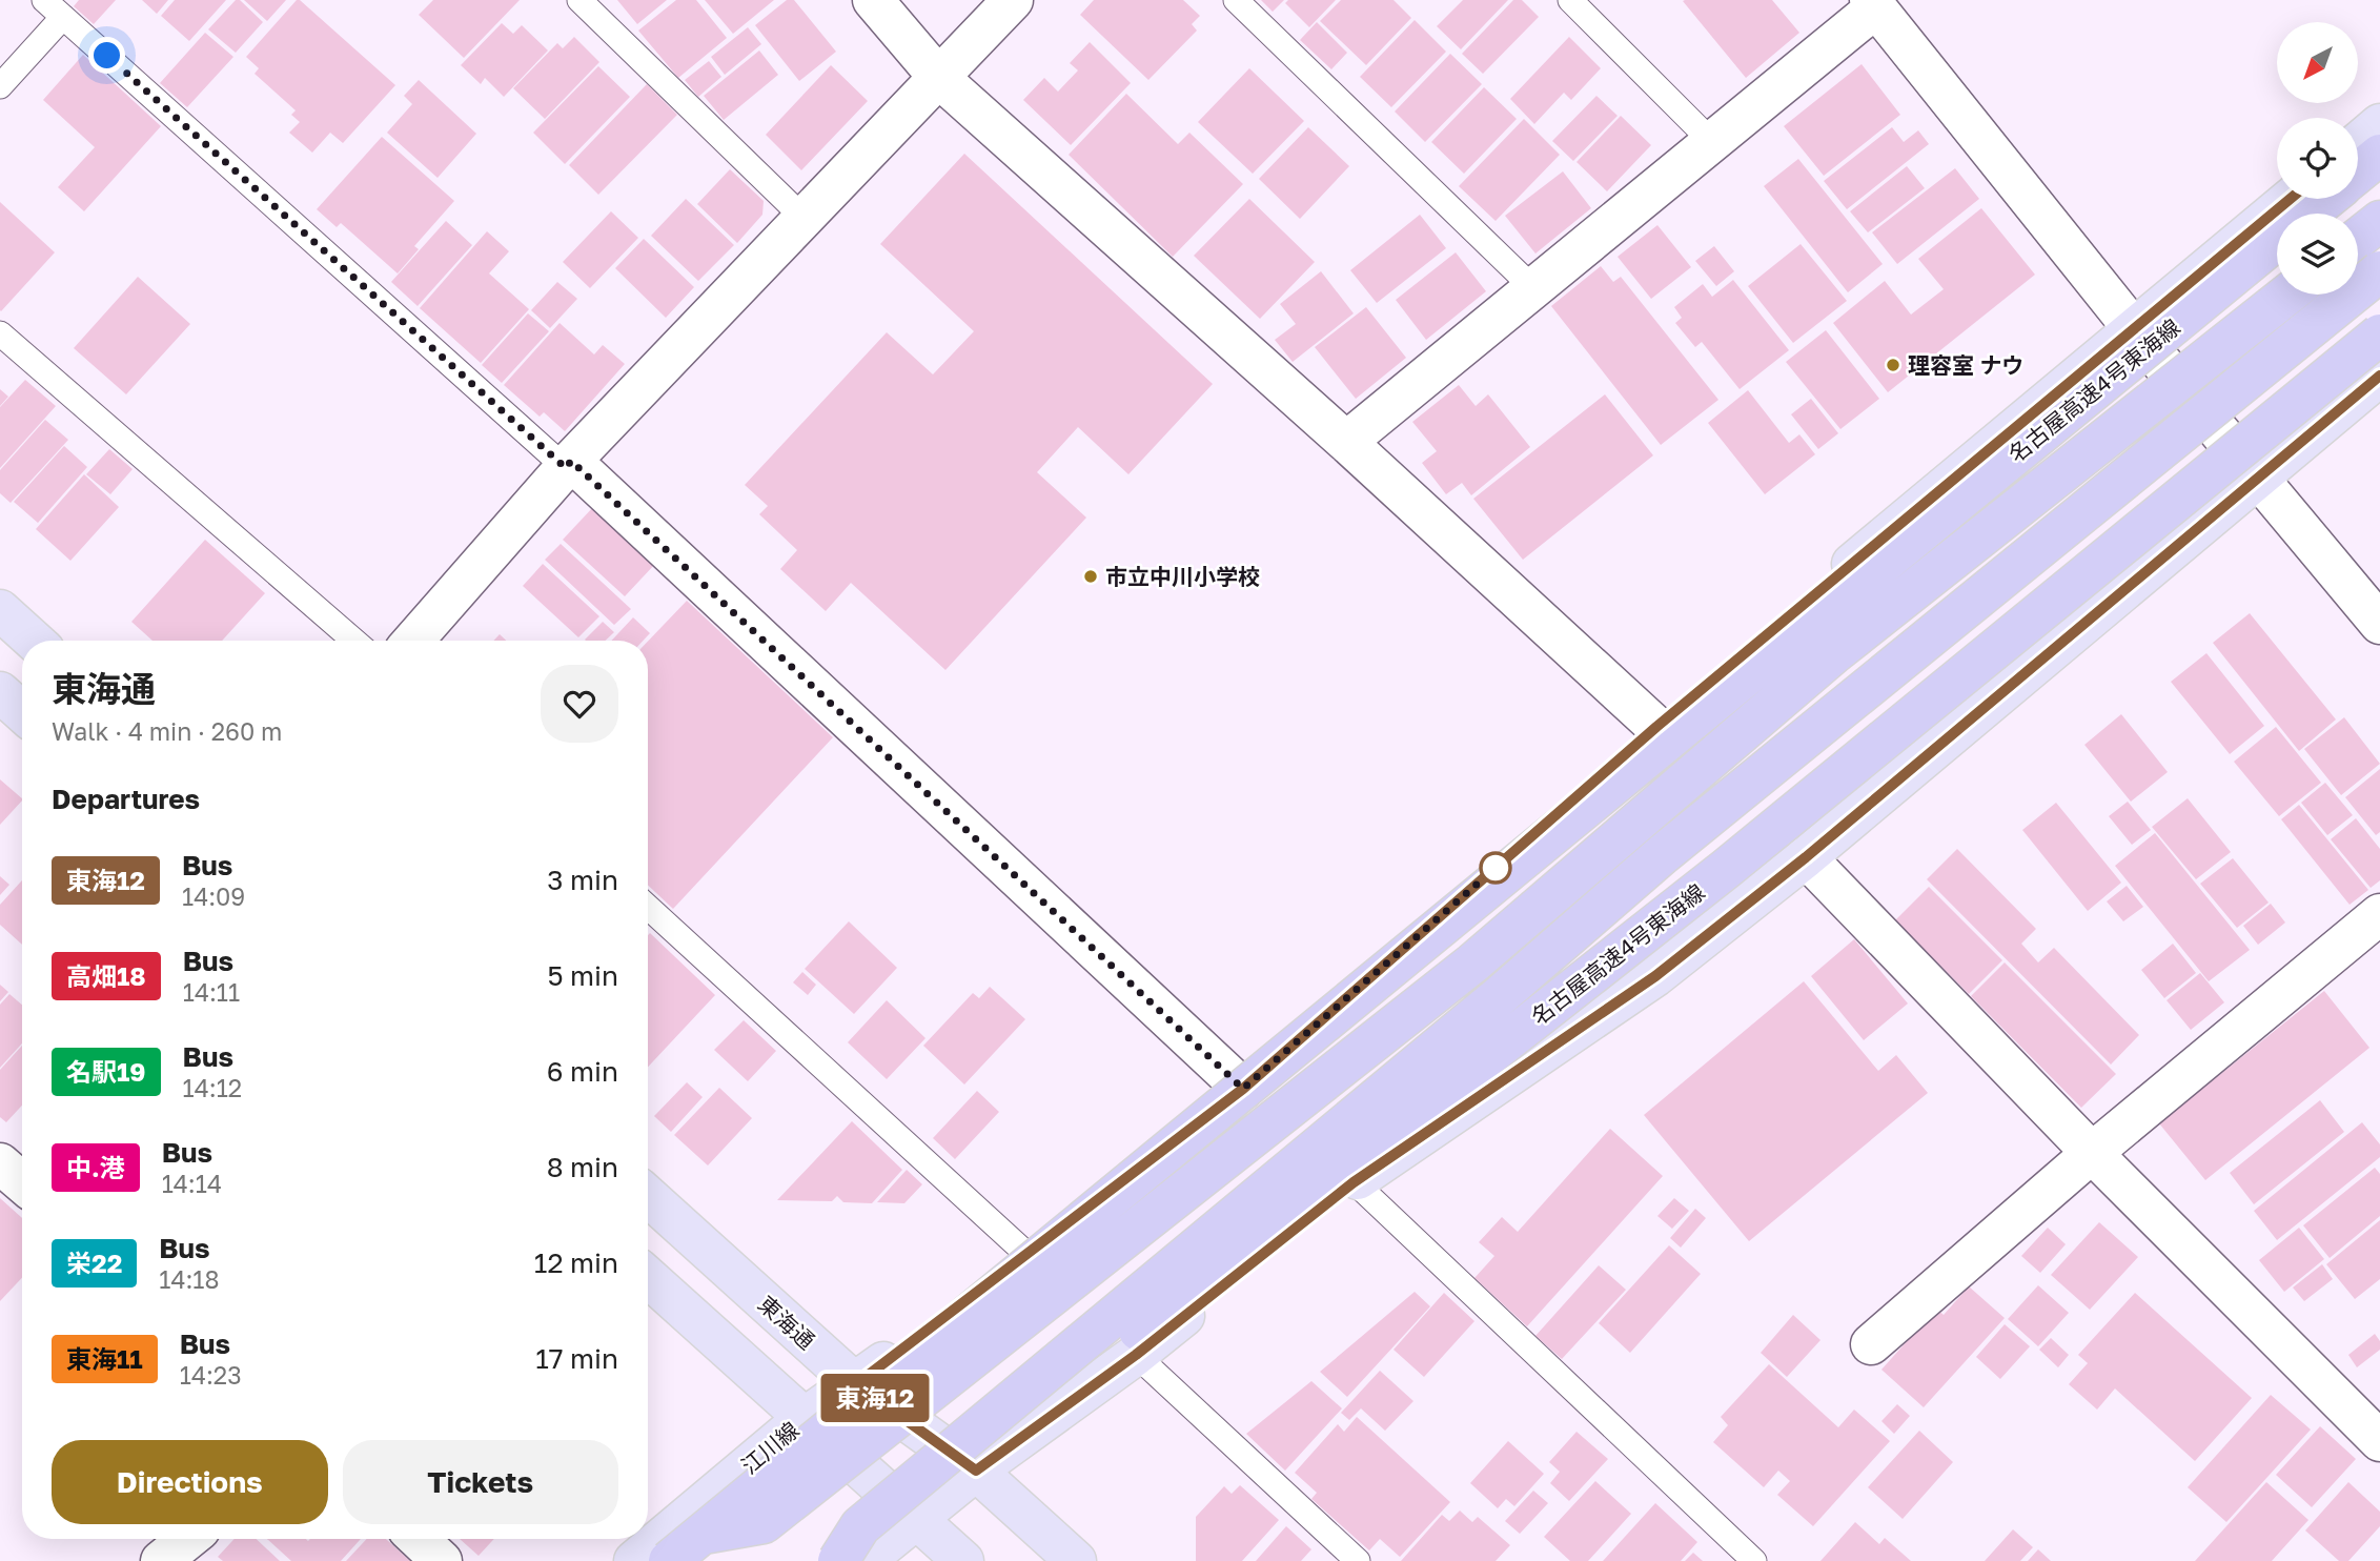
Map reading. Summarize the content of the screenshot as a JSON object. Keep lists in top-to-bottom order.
{
  "streets": {
    "highway": ["名古屋高速4号東海線"],
    "main road": ["東海通", "江川線"]
  },
  "crossings": [
    ["東海通", "江川線"]
  ],
  "places": ["理容室 ナウ", "市立中川小学校"],
  "lines": ["bus line 東海12"],
  "north": "bottom left",
  "page": {
    "on_map": "東海12",
    "heading": [
      ["東海通", "Walk · 4 min · 260 m"],
      "Departures"
    ],
    "list": [
      {
        "mark": "東海12",
        "name": "Bus",
        "note": "14:09",
        "value": "3 min"
      },
      {
        "mark": "高畑18",
        "name": "Bus",
        "note": "14:11",
        "value": "5 min"
      },
      {
        "mark": "名駅19",
        "name": "Bus",
        "note": "14:12",
        "value": "6 min"
      },
      {
        "mark": "中.港",
        "name": "Bus",
        "note": "14:14",
        "value": "8 min"
      },
      {
        "mark": "栄22",
        "name": "Bus",
        "note": "14:18",
        "value": "12 min"
      },
      {
        "mark": "東海11",
        "name": "Bus",
        "note": "14:23",
        "value": "17 min"
      }
    ],
    "buttons": ["Directions", "Tickets"]
  }
}
